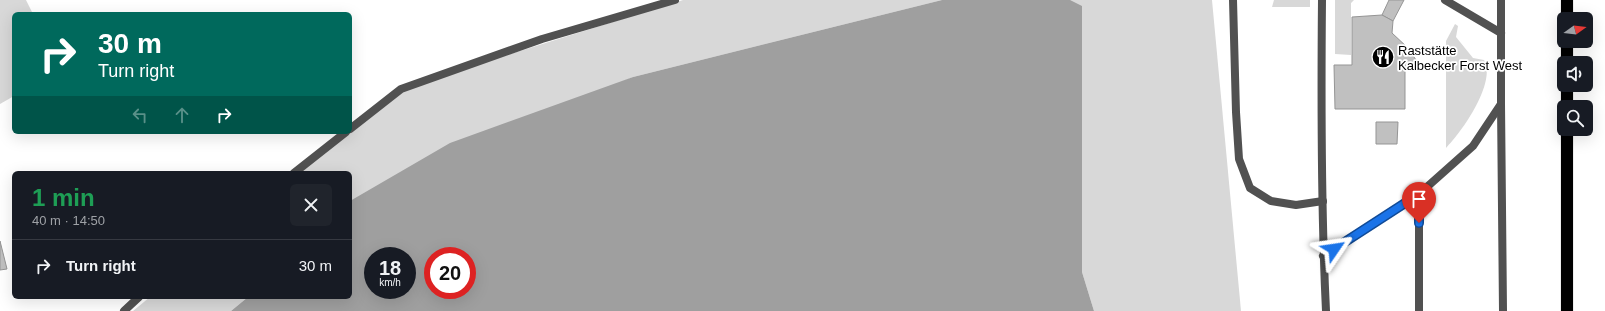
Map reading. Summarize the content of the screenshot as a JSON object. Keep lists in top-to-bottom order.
{
  "places": {
    "restaurant": ["Raststätte Kalbecker Forst West"]
  },
  "north": "right",
  "page": {
    "turn": ["30 m", "Turn right"],
    "heading": ["1 min", "40 m · 14:50"],
    "list": [
      {
        "name": "Turn right",
        "value": "30 m"
      }
    ],
    "speed": "18 km/h",
    "limit": "20"
  }
}
